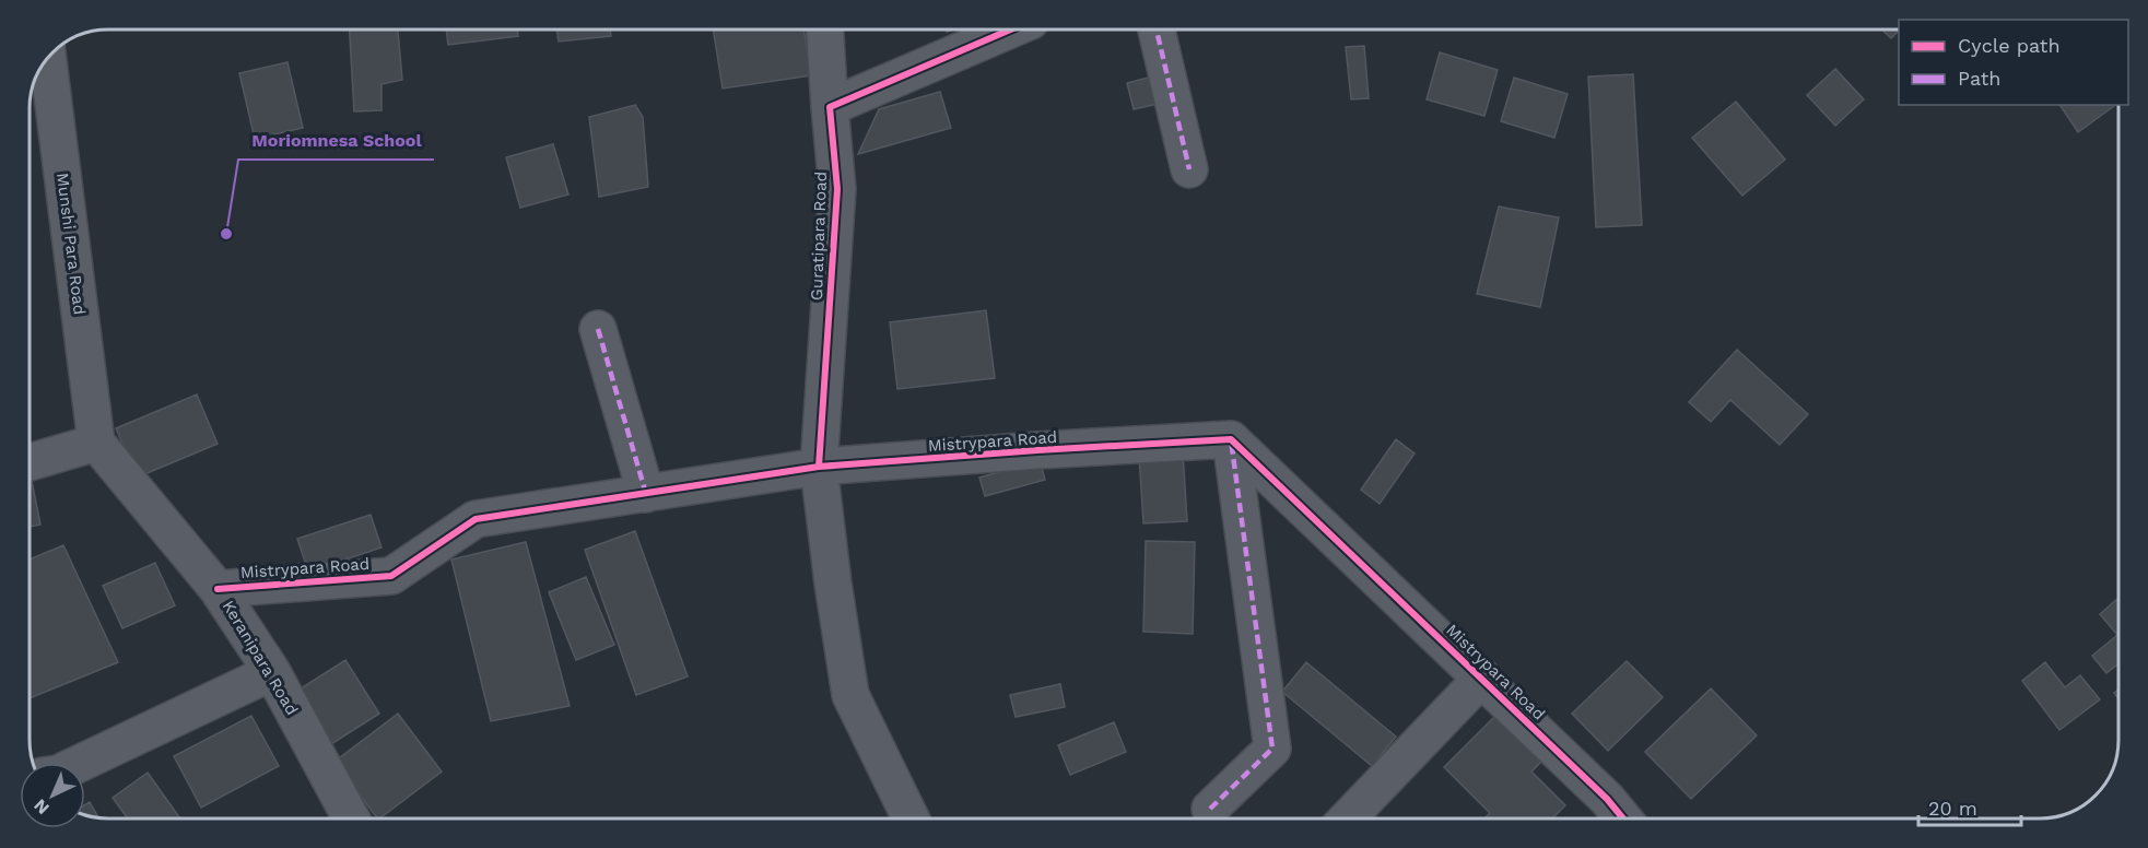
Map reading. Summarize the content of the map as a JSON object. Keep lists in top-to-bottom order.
{
  "streets": {
    "street": [
      "Guratipara Road",
      "Munshi Para Road",
      "Mistrypara Road",
      "Keranipara Road"
    ]
  },
  "crossings": [
    ["Guratipara Road", "Mistrypara Road"],
    ["Munshi Para Road", "Keranipara Road"],
    ["Mistrypara Road", "Keranipara Road"]
  ],
  "places": ["Moriomnesa School"],
  "legend": ["Cycle path", "Path"],
  "scale_bar": "20 m",
  "north": "bottom left"
}
